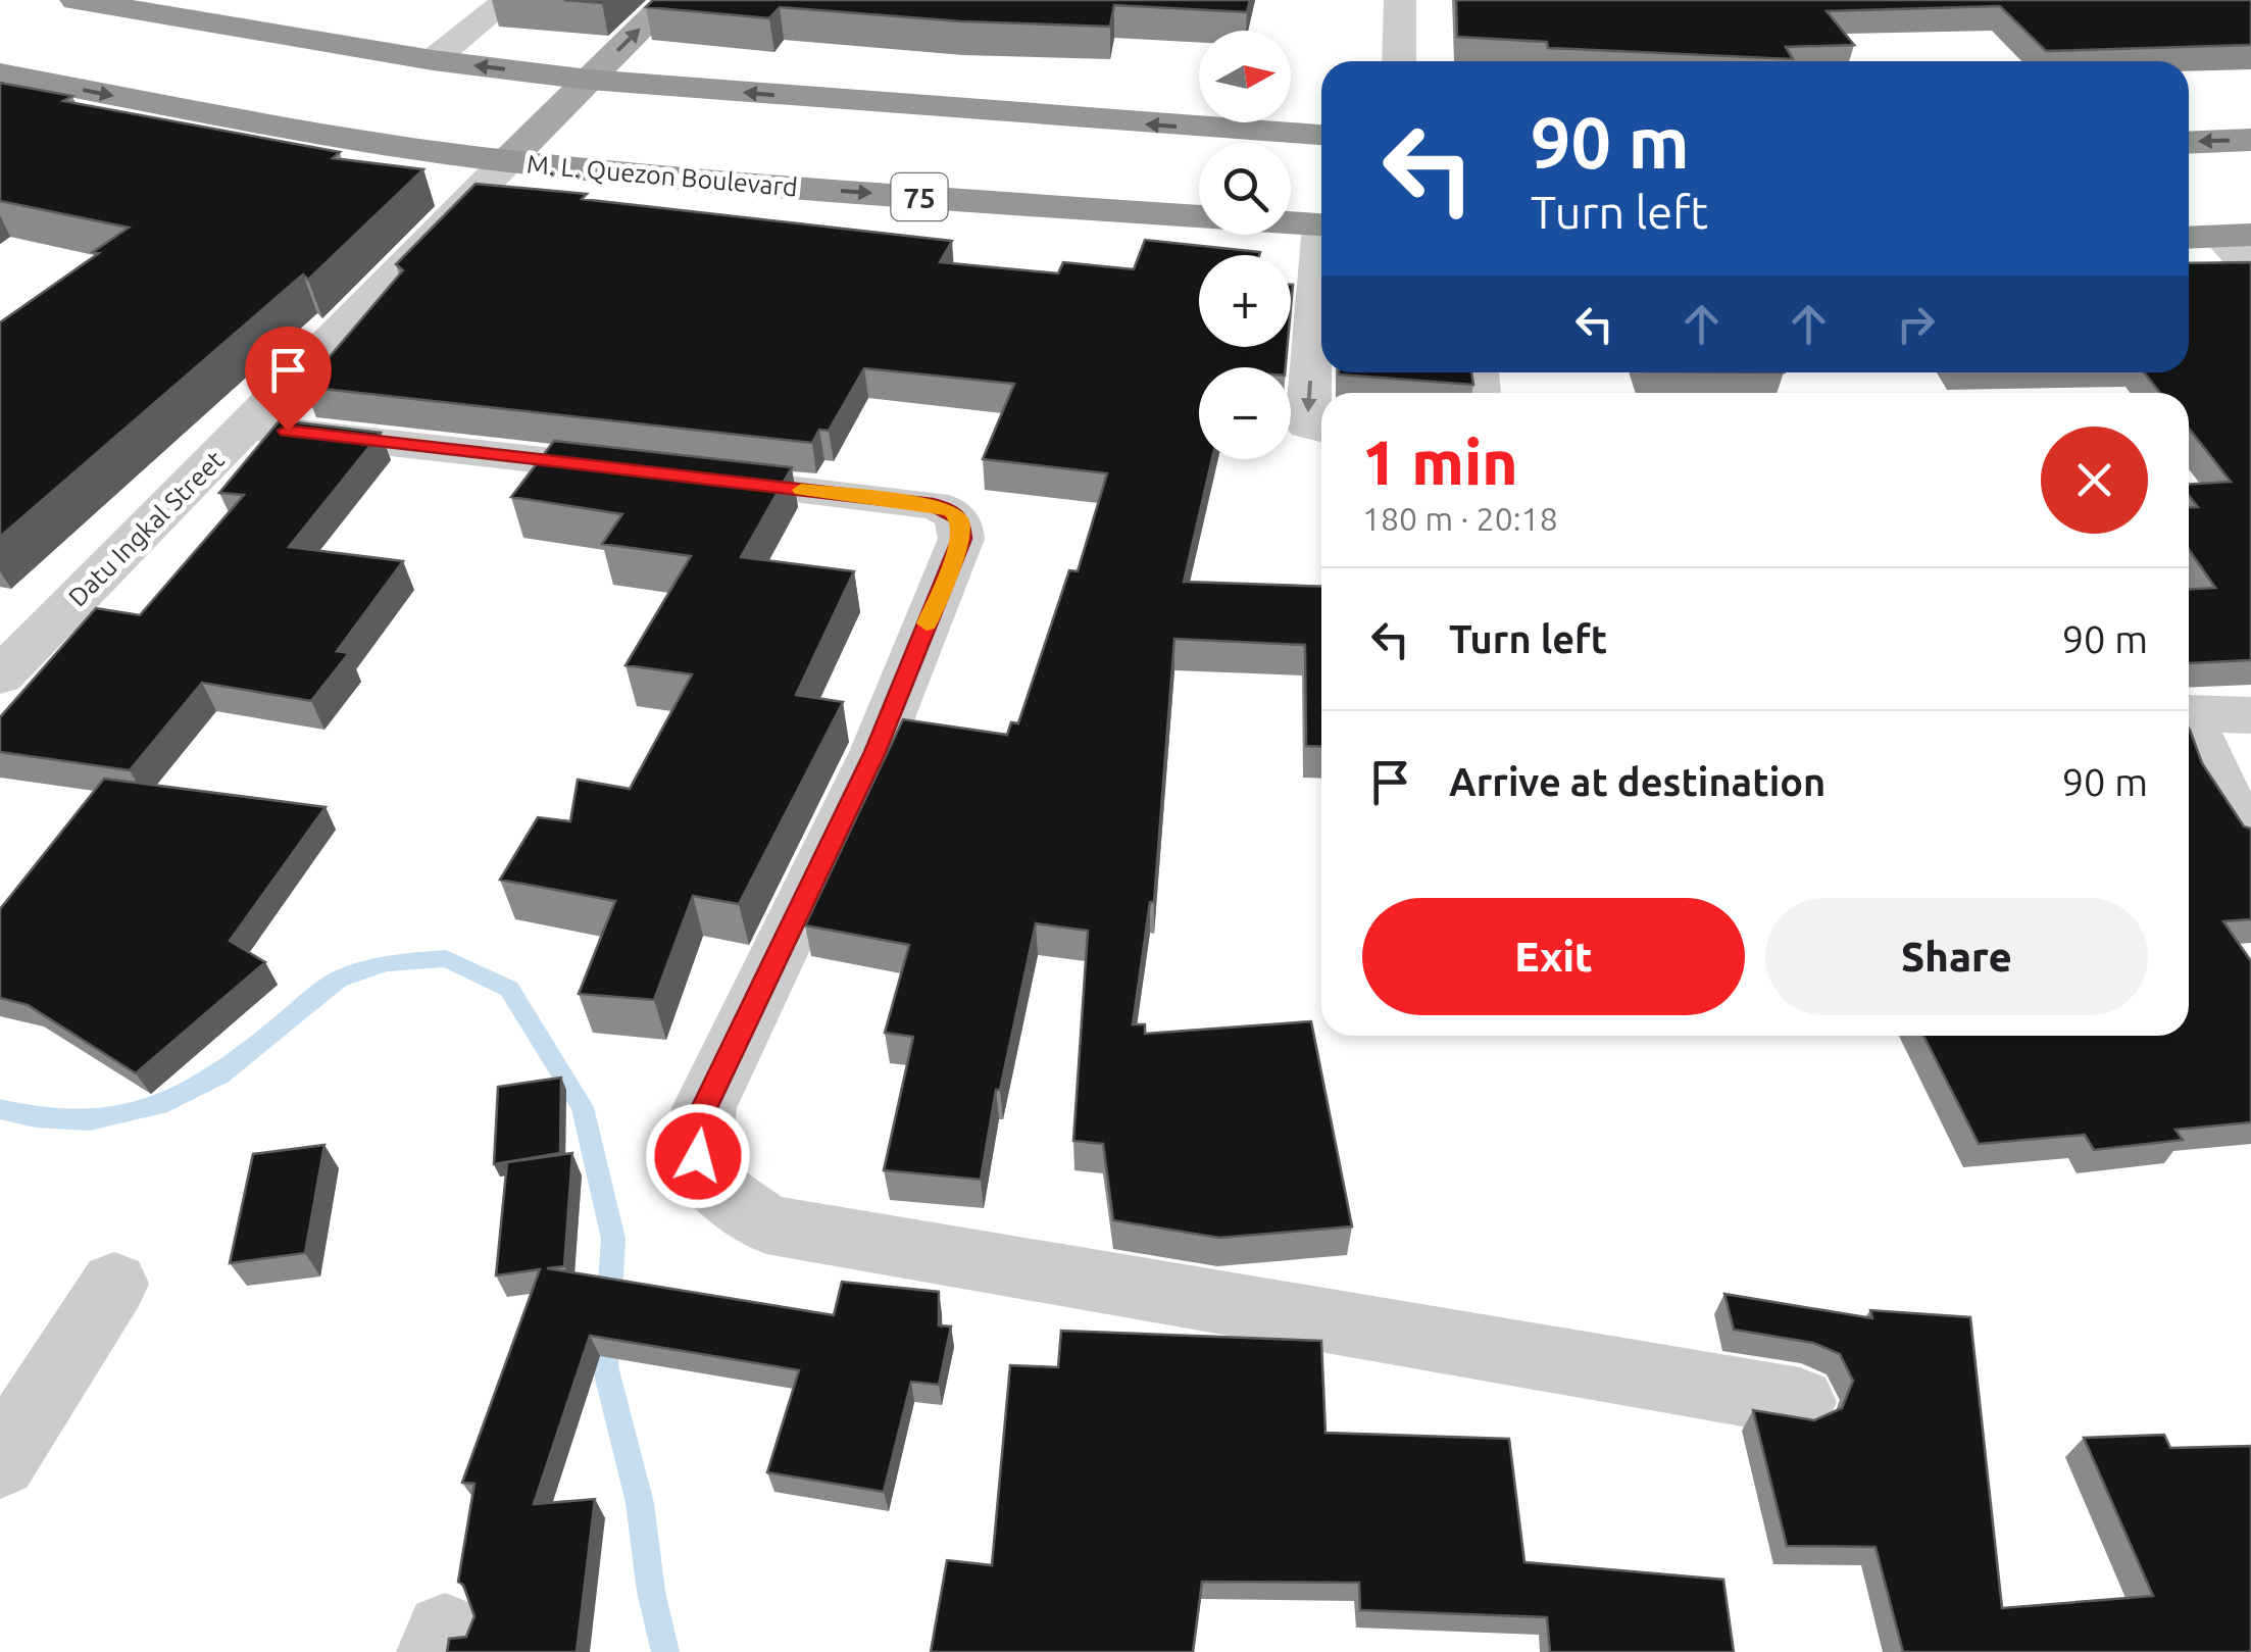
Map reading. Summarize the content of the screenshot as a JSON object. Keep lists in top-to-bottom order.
{
  "streets": {
    "highway": ["M. L. Quezon Boulevard", "75"],
    "street": ["Datu Ingkal Street"]
  },
  "crossings": [
    ["M. L. Quezon Boulevard", "Datu Ingkal Street"]
  ],
  "north": "right",
  "page": {
    "map_buttons": ["+", "−"],
    "turn": ["90 m", "Turn left"],
    "heading": ["1 min", "180 m · 20:18"],
    "list": [
      {
        "name": "Turn left",
        "value": "90 m"
      },
      {
        "name": "Arrive at destination",
        "value": "90 m"
      }
    ],
    "buttons": ["Exit", "Share"]
  }
}
